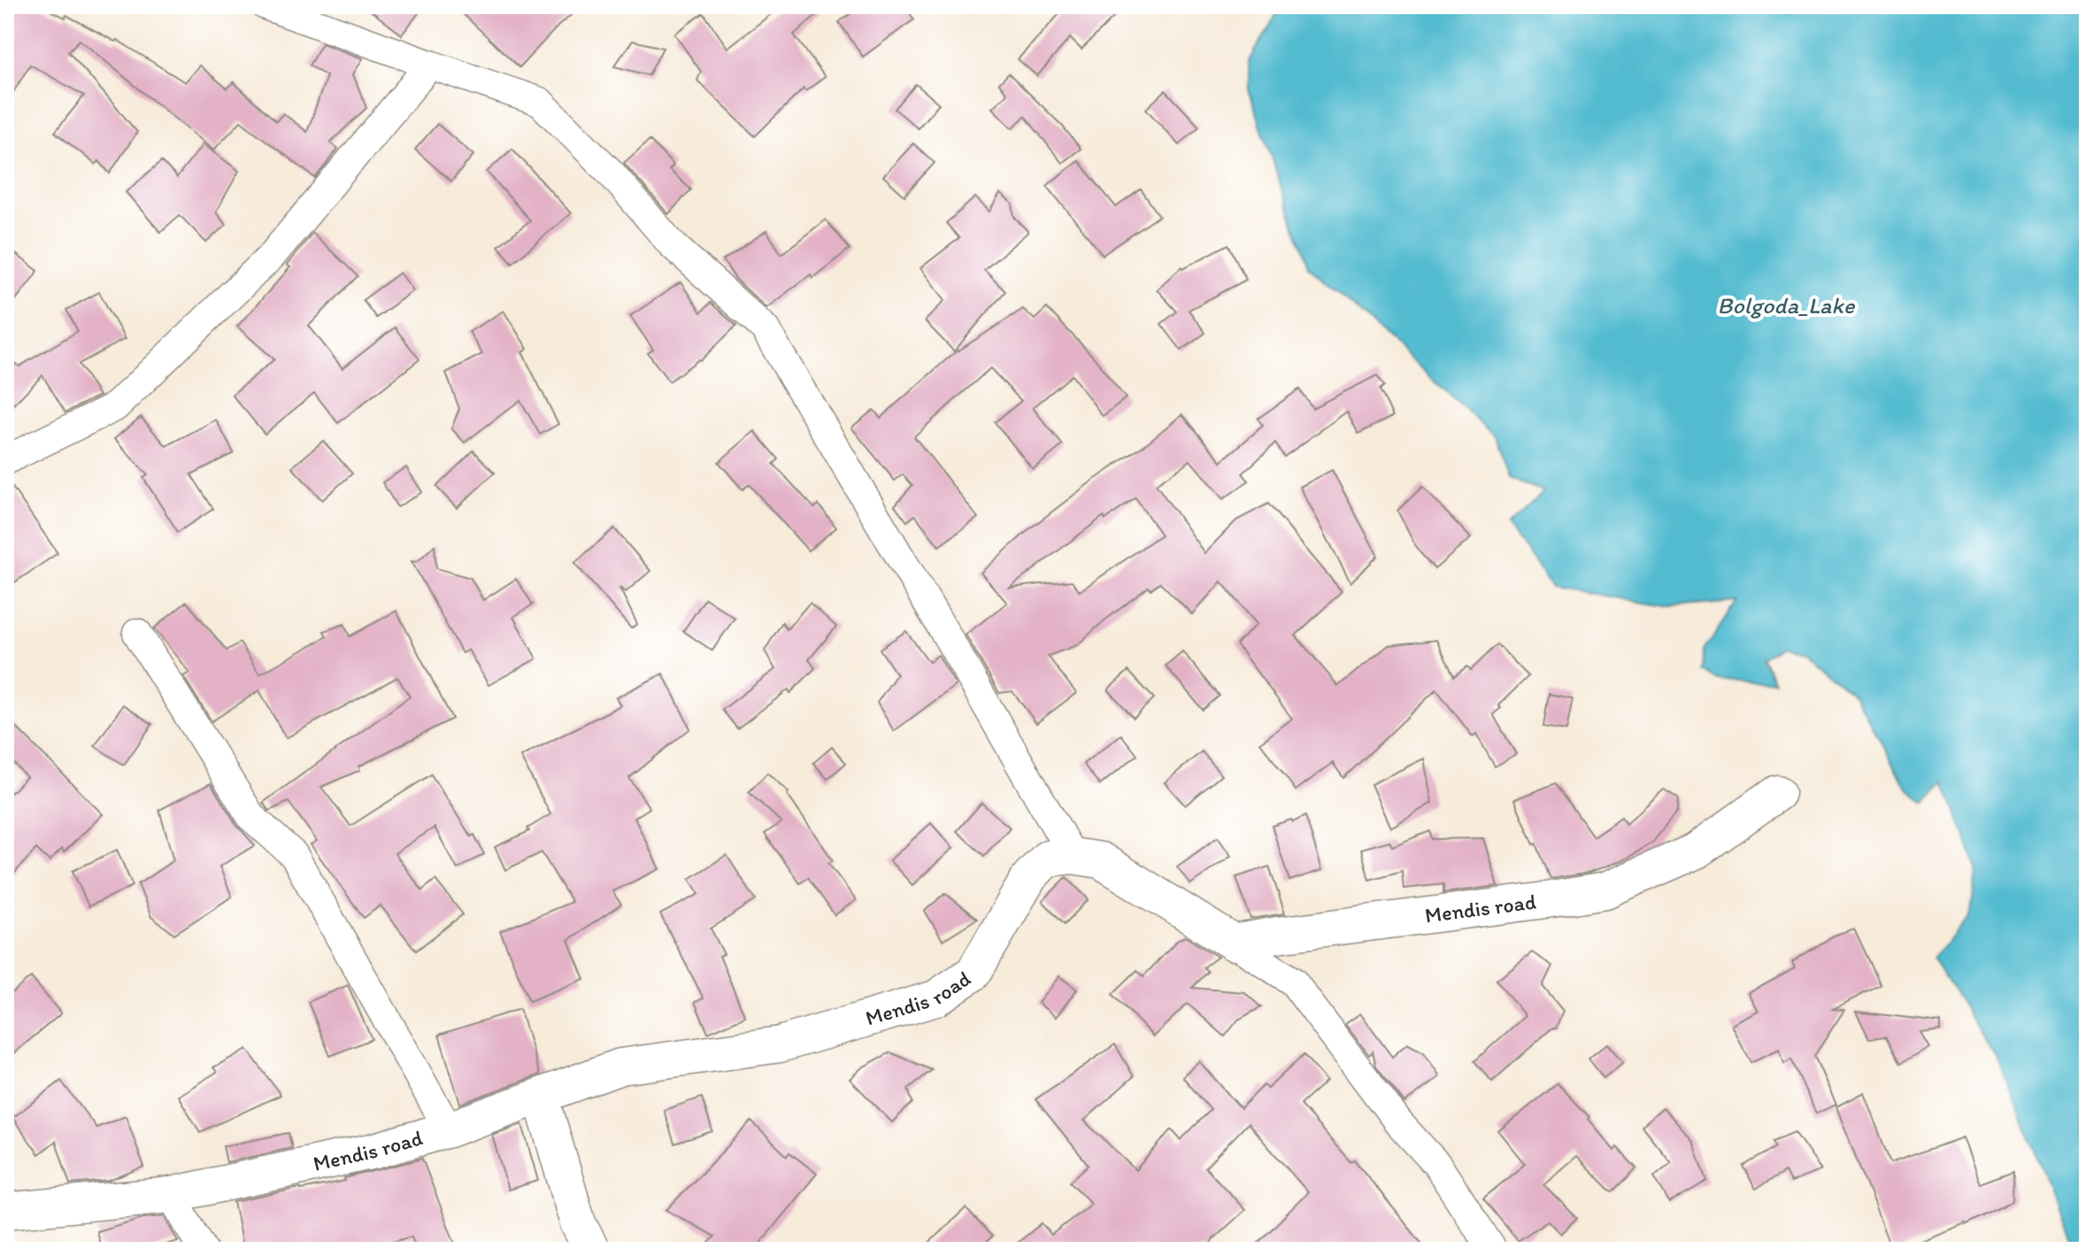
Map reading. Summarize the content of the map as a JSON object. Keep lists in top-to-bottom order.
{
  "streets": {
    "street": ["Mendis road"]
  },
  "water": ["Bolgoda_Lake"]
}
